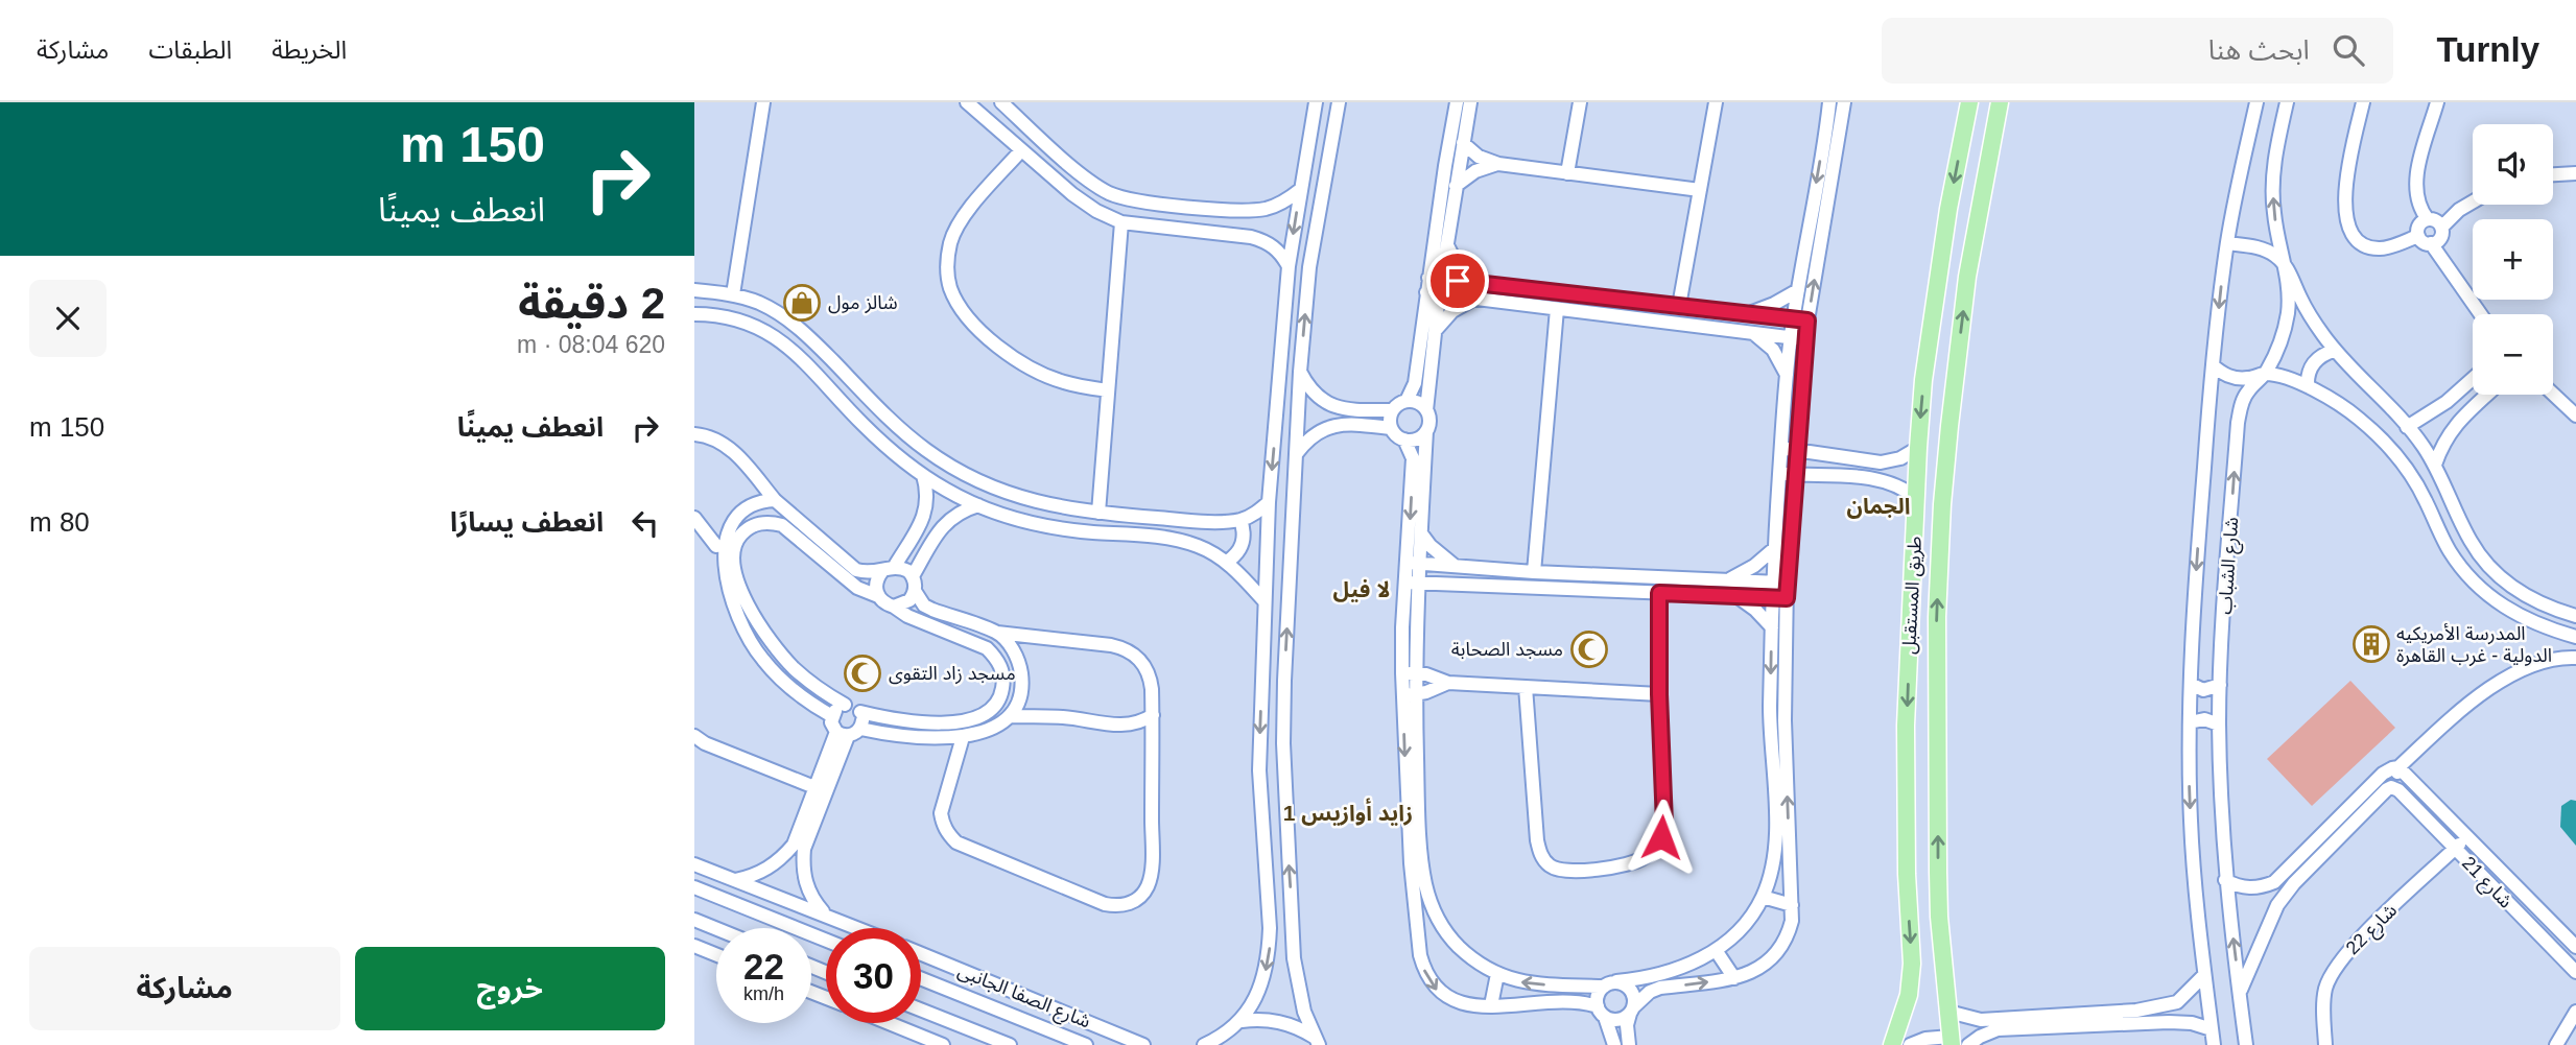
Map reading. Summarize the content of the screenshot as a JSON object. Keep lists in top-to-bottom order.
{
  "streets": {
    "main road": ["طريق المستقبل"],
    "street": [
      "شارع الشباب",
      "شارع 21",
      "شارع 22",
      "شارع الصفا الجانبى"
    ]
  },
  "crossings": [
    ["شارع 21", "شارع 22"]
  ],
  "districts": ["الجمان", "لا فيل", "زايد أوازيس 1"],
  "places": {
    "shop": ["شالز مول"],
    "building": ["المدرسة الأمريكيه الدولية - غرب القاهرة"],
    "mosque": ["مسجد الصحابة", "مسجد زاد التقوى"]
  },
  "page": {
    "header": "Turnly",
    "search": "ابحث هنا",
    "nav": ["الخريطة", "الطبقات", "مشاركة"],
    "turn": ["150 m", "انعطف يمينًا"],
    "map_buttons": ["+", "−"],
    "heading": ["2 دقيقة", "620 m · 08:04"],
    "list": [
      {
        "name": "انعطف يمينًا",
        "value": "150 m"
      },
      {
        "name": "انعطف يسارًا",
        "value": "80 m"
      }
    ],
    "speed": "22 km/h",
    "limit": "30",
    "buttons": ["خروج", "مشاركة"]
  }
}
